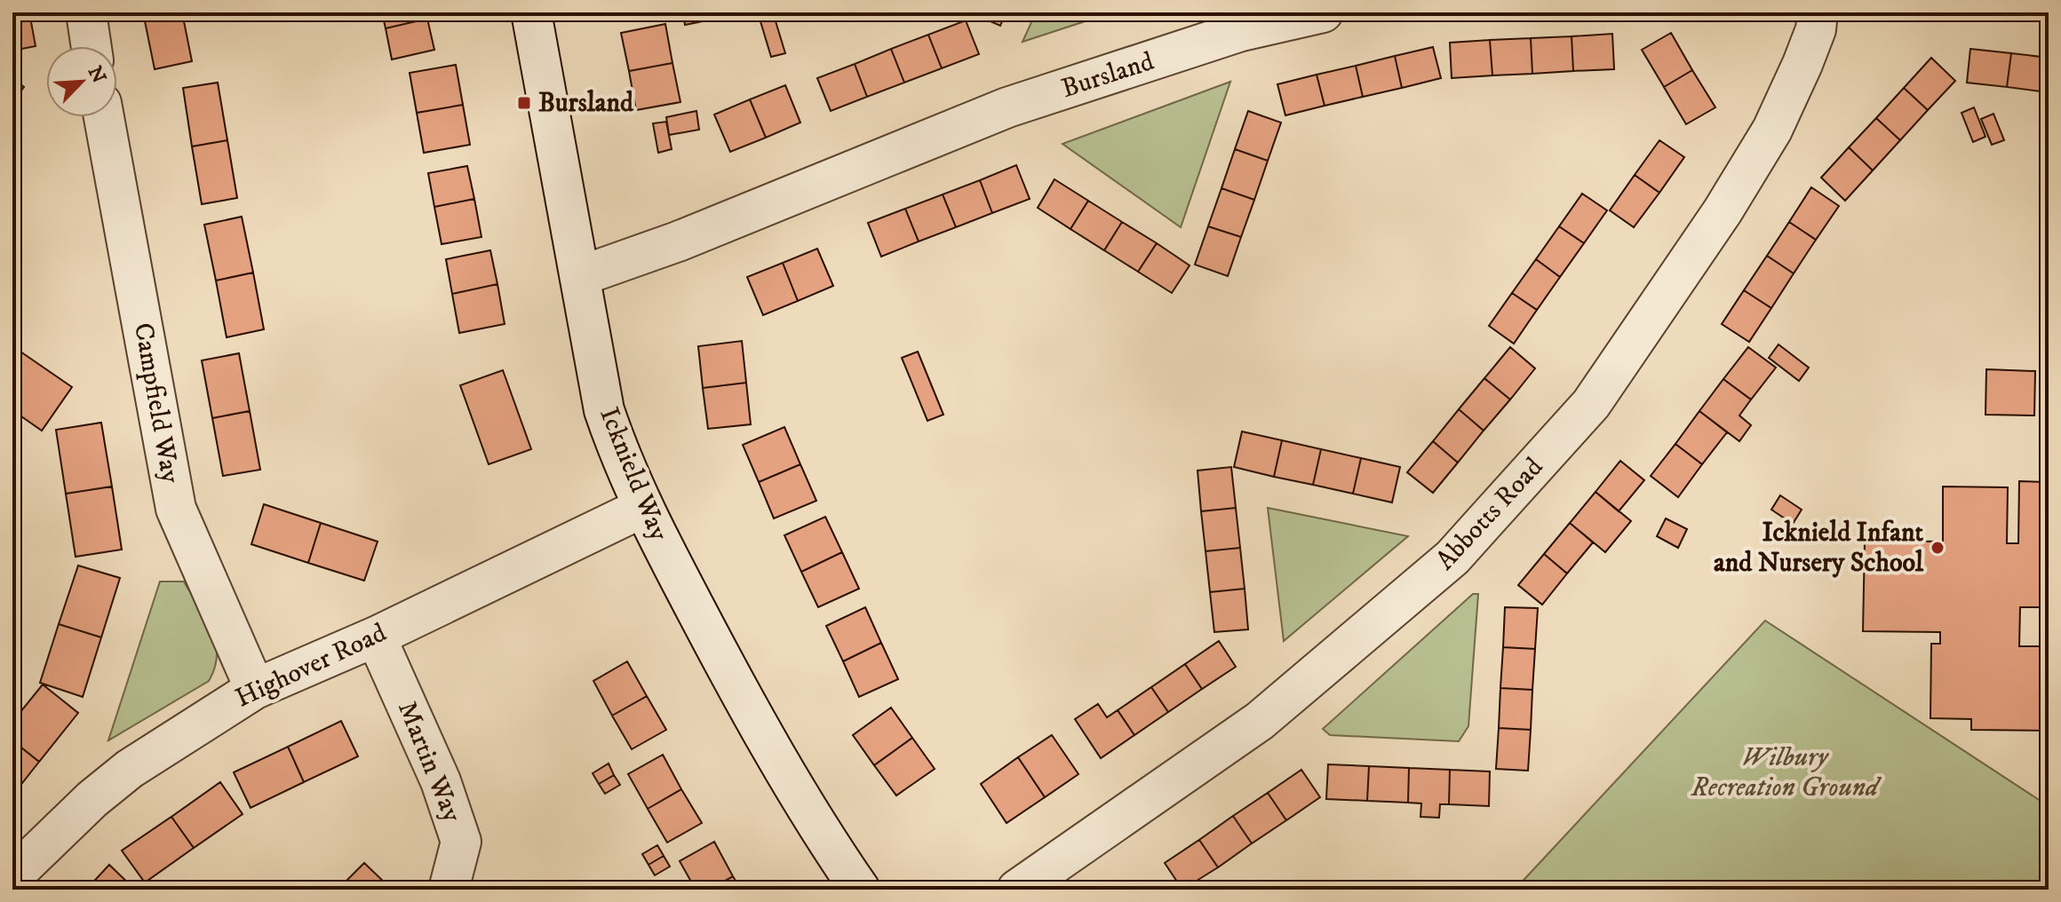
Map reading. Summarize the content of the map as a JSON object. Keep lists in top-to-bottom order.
{
  "streets": {
    "street": [
      "Bursland",
      "Campfield Way",
      "Icknield Way",
      "Abbotts Road",
      "Highover Road",
      "Martin Way"
    ]
  },
  "crossings": [
    ["Bursland", "Icknield Way"],
    ["Campfield Way", "Highover Road"],
    ["Icknield Way", "Highover Road"],
    ["Highover Road", "Martin Way"]
  ],
  "parks": ["Wilbury Recreation Ground"],
  "places": {
    "transit": ["Bursland"],
    "other": ["Icknield Infant and Nursery School"]
  },
  "north": "top right"
}
